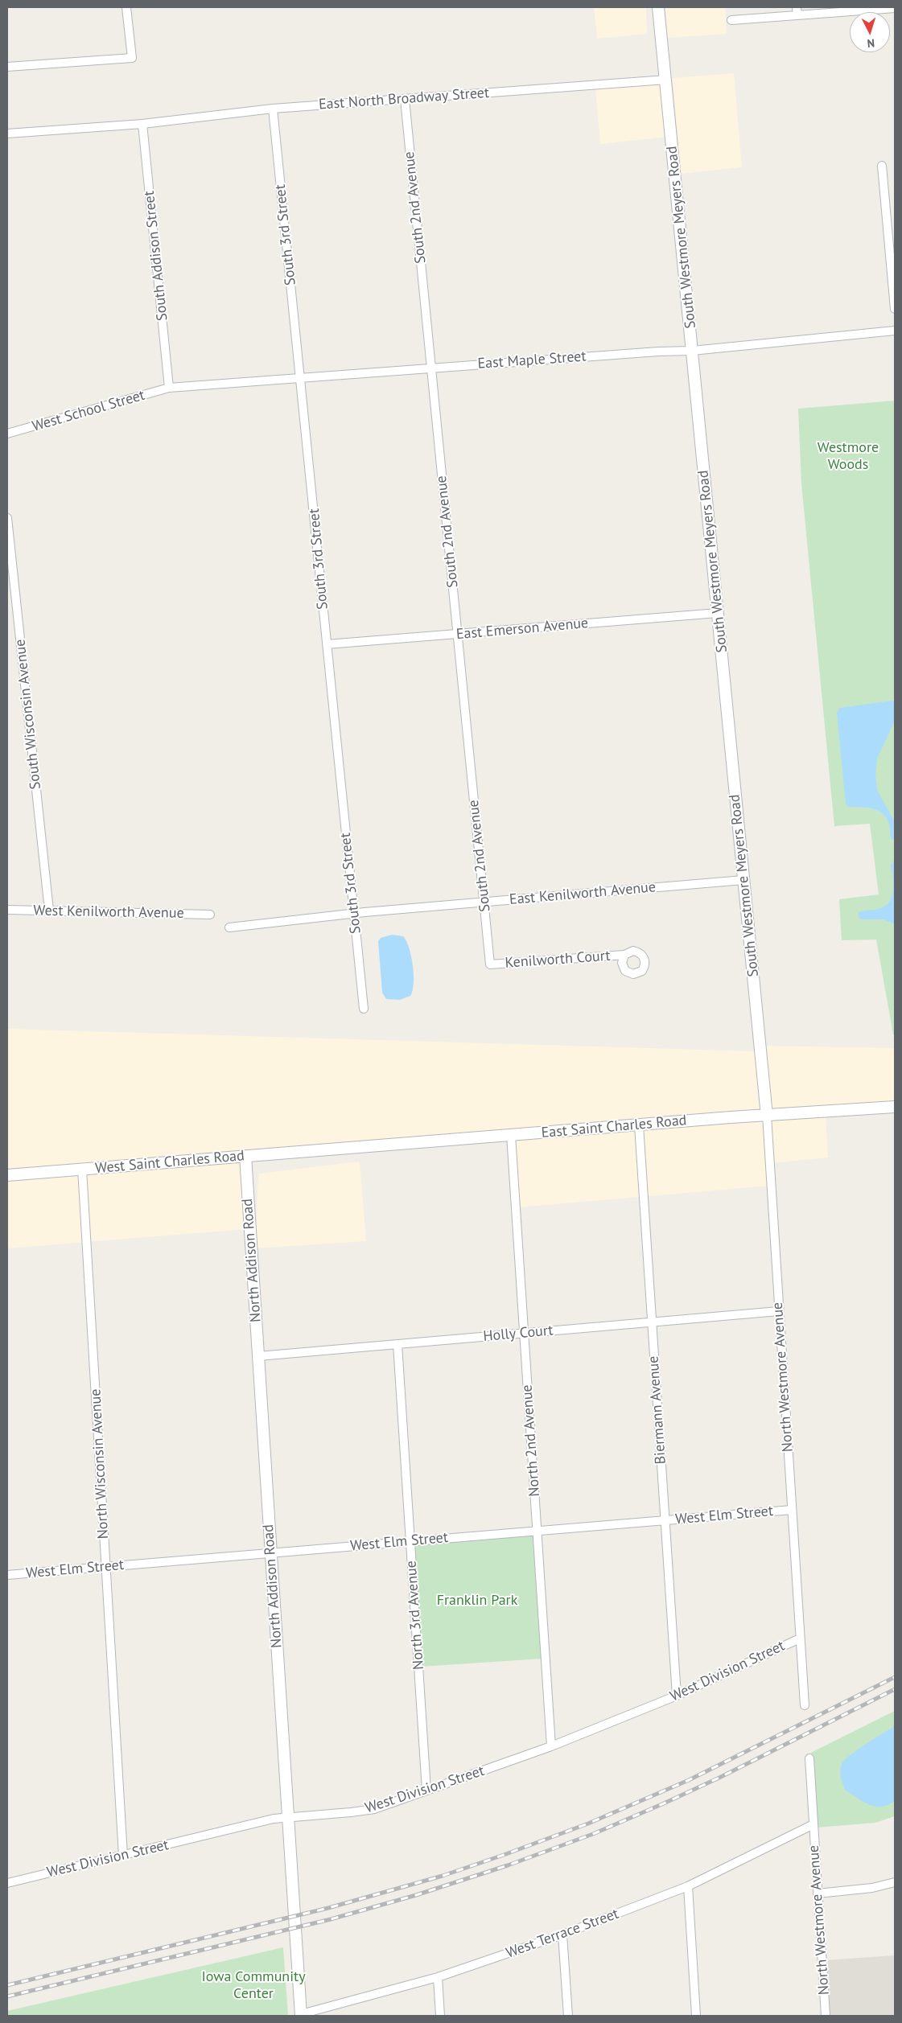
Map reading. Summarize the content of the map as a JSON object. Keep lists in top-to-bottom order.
{
  "streets": {
    "street": [
      "East North Broadway Street",
      "South 2nd Avenue",
      "South 3rd Street",
      "South Westmore Meyers Road",
      "South Addison Street",
      "East Maple Street",
      "West School Street",
      "East Emerson Avenue",
      "South Wisconsin Avenue",
      "East Kenilworth Avenue",
      "West Kenilworth Avenue",
      "Kenilworth Court",
      "East Saint Charles Road",
      "West Saint Charles Road",
      "North Addison Road",
      "Holly Court",
      "North Westmore Avenue",
      "Biermann Avenue",
      "North 2nd Avenue",
      "North Wisconsin Avenue",
      "West Elm Street",
      "North 3rd Avenue",
      "West Division Street",
      "West Terrace Street"
    ]
  },
  "crossings": [
    ["East North Broadway Street", "South 2nd Avenue"],
    ["East North Broadway Street", "South 3rd Street"],
    ["East North Broadway Street", "South Westmore Meyers Road"],
    ["East North Broadway Street", "South Addison Street"],
    ["South 2nd Avenue", "East Maple Street"],
    ["South 2nd Avenue", "East Emerson Avenue"],
    ["South 2nd Avenue", "East Kenilworth Avenue"],
    ["South 2nd Avenue", "Kenilworth Court"],
    ["South 3rd Street", "East Maple Street"],
    ["South 3rd Street", "East Emerson Avenue"],
    ["South 3rd Street", "East Kenilworth Avenue"],
    ["South Westmore Meyers Road", "East Maple Street"],
    ["South Westmore Meyers Road", "East Emerson Avenue"],
    ["South Westmore Meyers Road", "East Kenilworth Avenue"],
    ["South Westmore Meyers Road", "East Saint Charles Road"],
    ["South Westmore Meyers Road", "North Westmore Avenue"],
    ["South Addison Street", "East Maple Street"],
    ["South Addison Street", "West School Street"],
    ["East Maple Street", "West School Street"],
    ["South Wisconsin Avenue", "West Kenilworth Avenue"],
    ["East Saint Charles Road", "West Saint Charles Road"],
    ["East Saint Charles Road", "North Westmore Avenue"],
    ["East Saint Charles Road", "Biermann Avenue"],
    ["East Saint Charles Road", "North 2nd Avenue"],
    ["West Saint Charles Road", "North Addison Road"],
    ["West Saint Charles Road", "North Wisconsin Avenue"],
    ["North Addison Road", "Holly Court"],
    ["North Addison Road", "West Elm Street"],
    ["North Addison Road", "West Division Street"],
    ["North Addison Road", "West Terrace Street"],
    ["Holly Court", "North Westmore Avenue"],
    ["Holly Court", "Biermann Avenue"],
    ["Holly Court", "North 2nd Avenue"],
    ["Holly Court", "North 3rd Avenue"],
    ["North Westmore Avenue", "West Elm Street"],
    ["North Westmore Avenue", "West Division Street"],
    ["North Westmore Avenue", "West Terrace Street"],
    ["Biermann Avenue", "West Elm Street"],
    ["Biermann Avenue", "West Division Street"],
    ["North 2nd Avenue", "West Elm Street"],
    ["North 2nd Avenue", "West Division Street"],
    ["North Wisconsin Avenue", "West Elm Street"],
    ["North Wisconsin Avenue", "West Division Street"],
    ["West Elm Street", "North 3rd Avenue"],
    ["North 3rd Avenue", "West Division Street"]
  ],
  "parks": ["Westmore Woods", "Franklin Park", "Iowa Community Center"],
  "north": "bottom"
}
